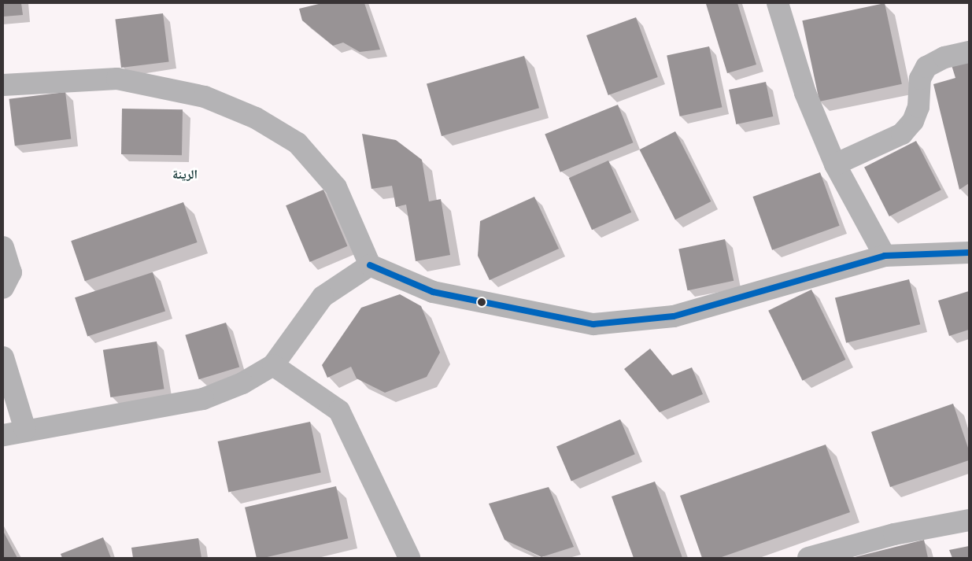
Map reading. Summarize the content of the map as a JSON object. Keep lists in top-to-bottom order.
{
  "districts": ["الرينة"]
}
